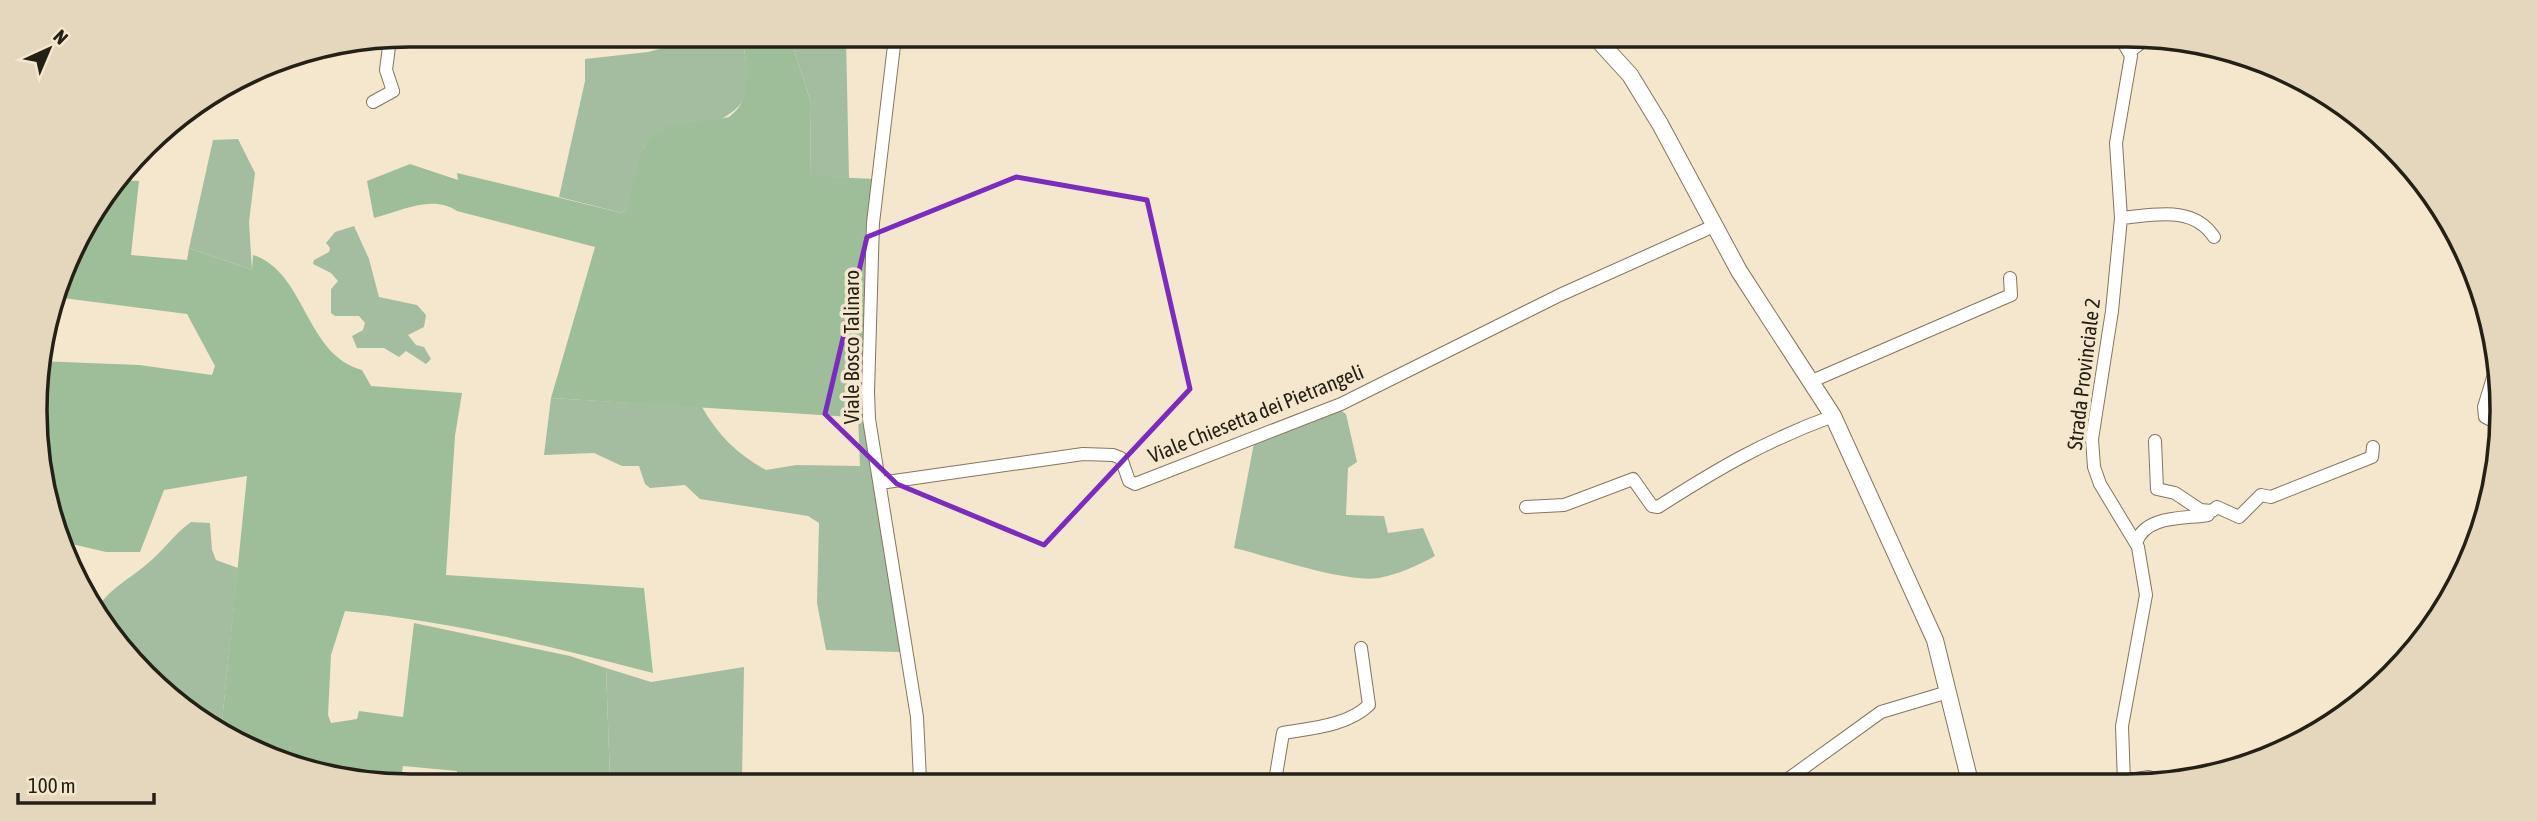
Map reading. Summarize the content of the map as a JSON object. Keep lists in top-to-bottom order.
{
  "streets": {
    "street": ["Viale Bosco Talinaro", "Strada Provinciale 2", "Viale Chiesetta dei Pietrangeli"]
  },
  "crossings": [
    ["Viale Bosco Talinaro", "Viale Chiesetta dei Pietrangeli"]
  ],
  "scale_bar": "100 m",
  "north": "top right"
}
